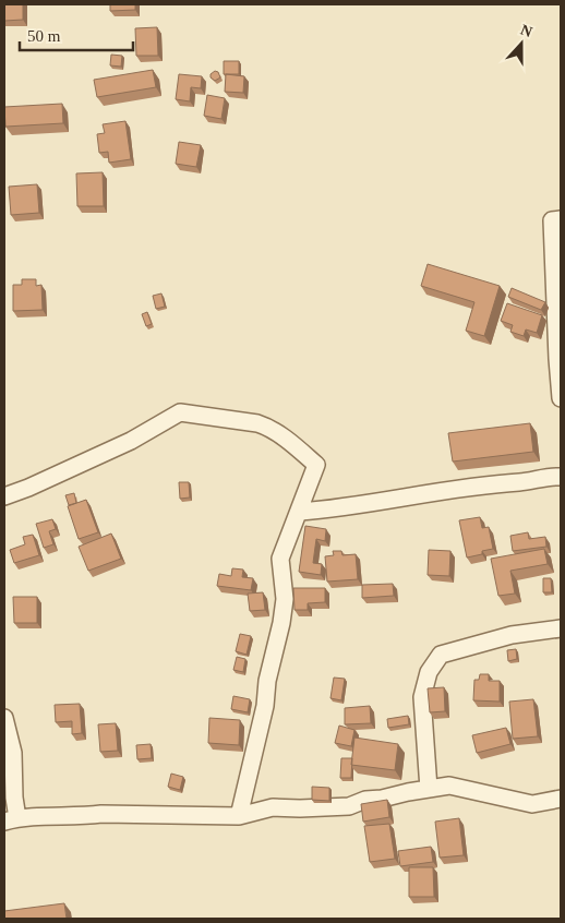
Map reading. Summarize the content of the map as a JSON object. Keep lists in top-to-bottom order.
{
  "scale_bar": "50 m",
  "north": "top"
}
